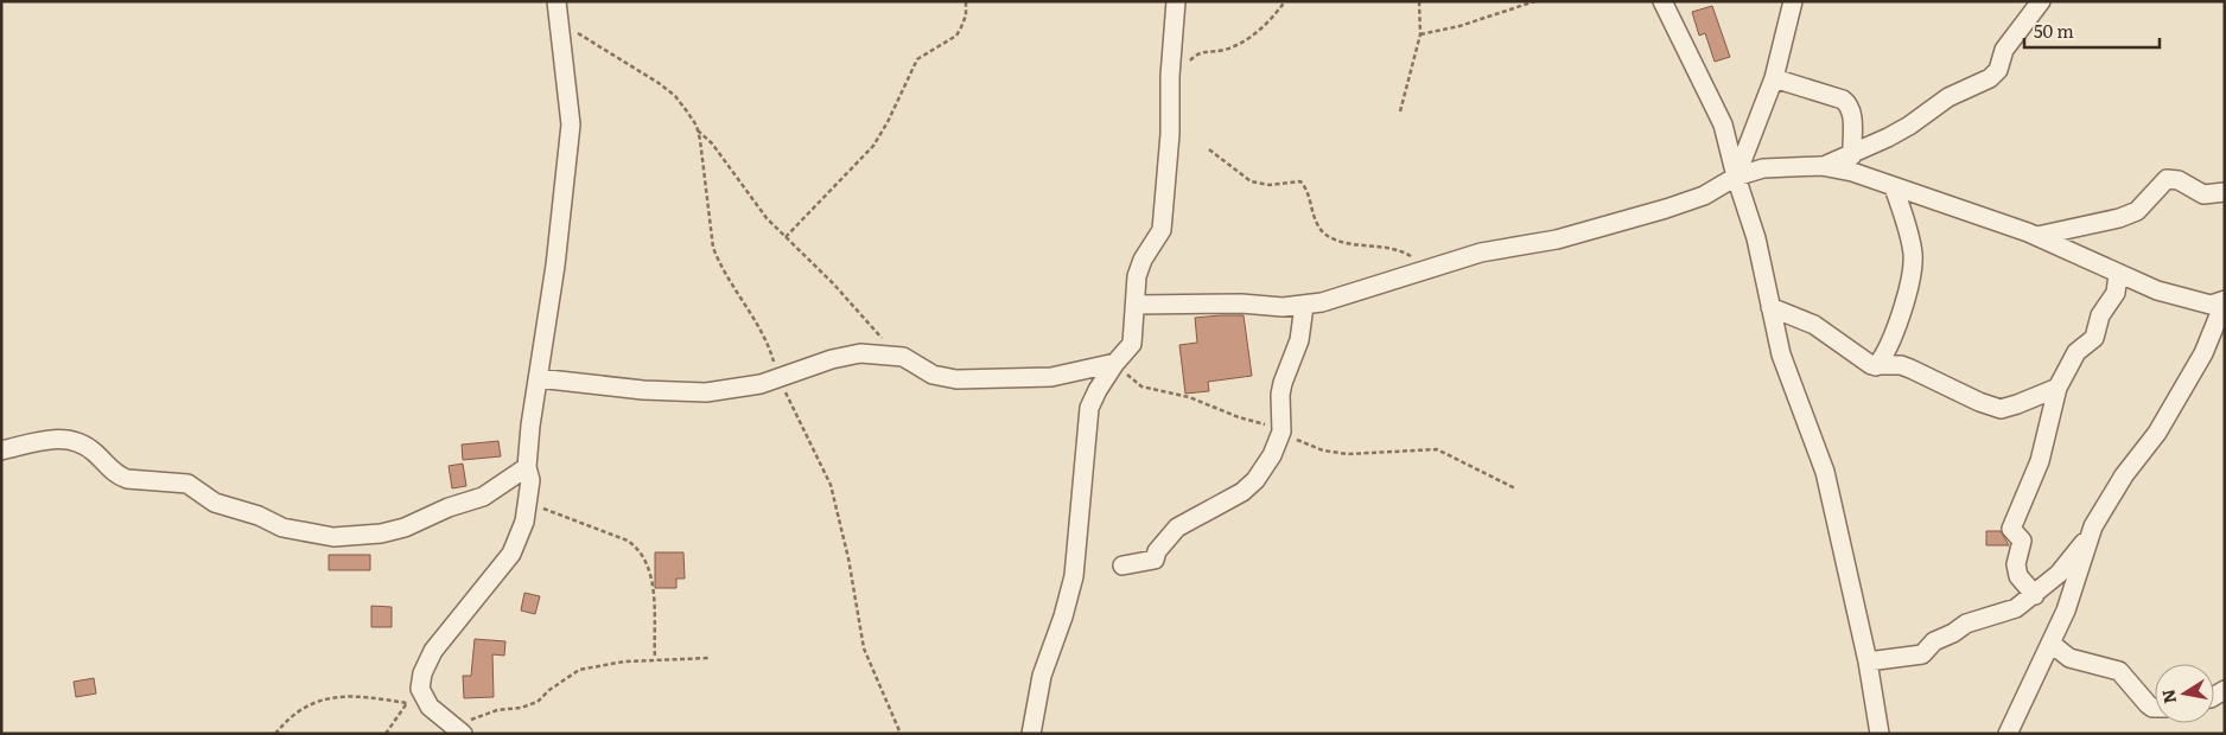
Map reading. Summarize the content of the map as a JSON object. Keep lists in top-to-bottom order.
{
  "scale_bar": "50 m",
  "north": "left"
}
